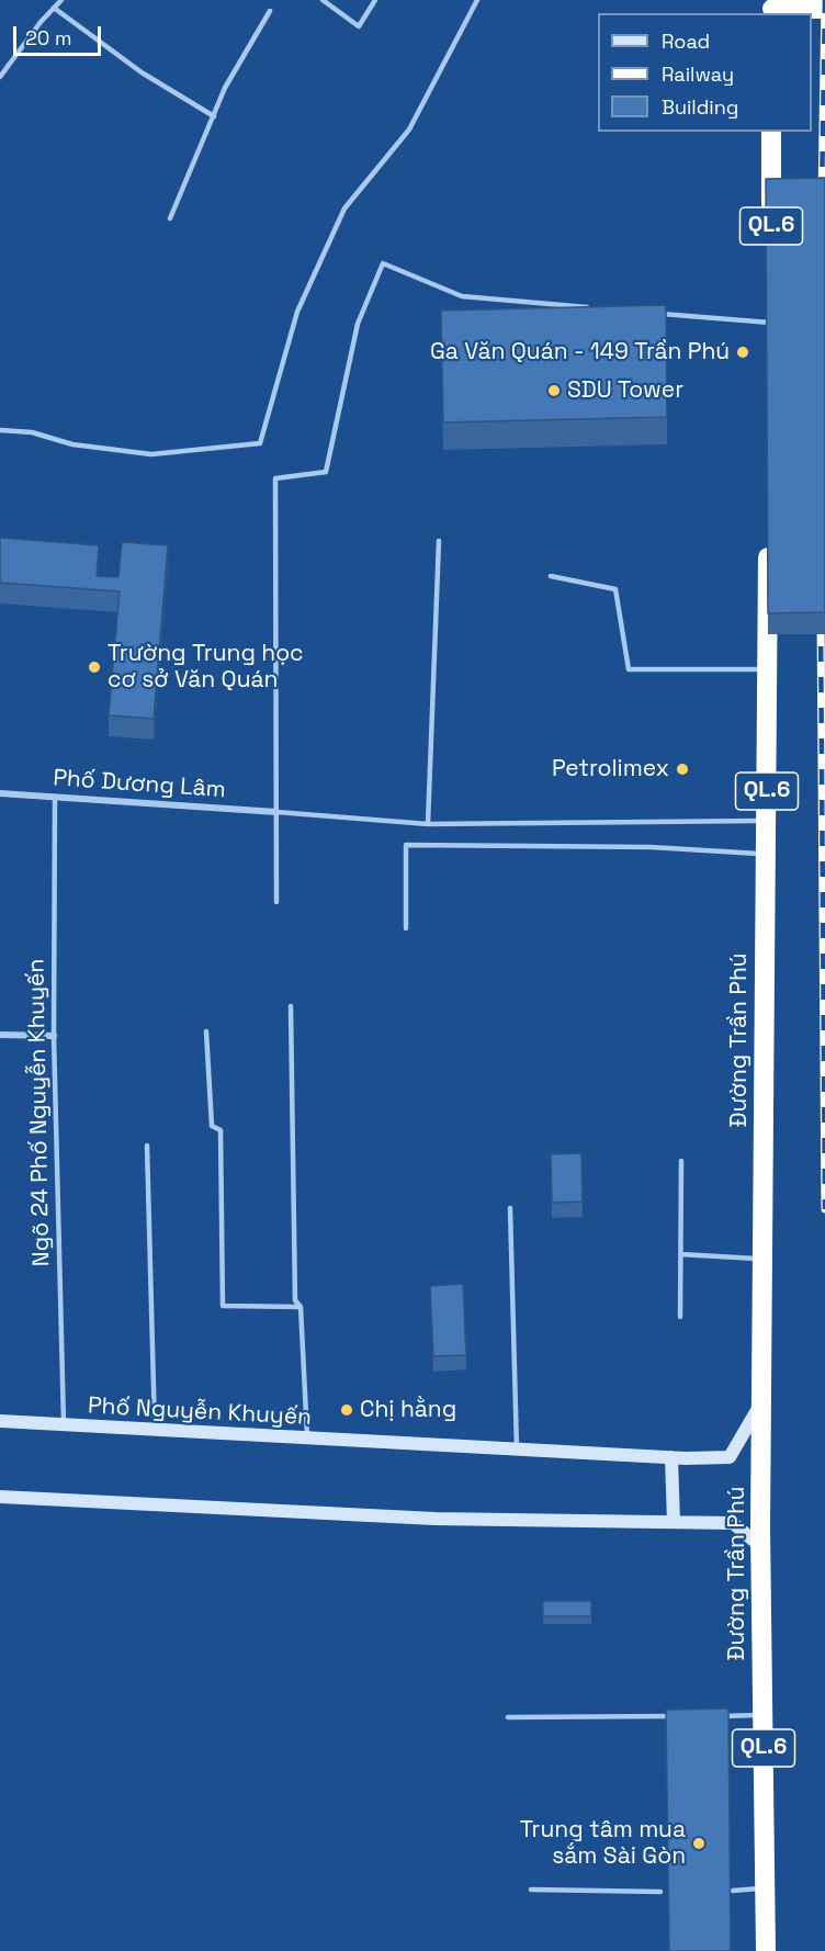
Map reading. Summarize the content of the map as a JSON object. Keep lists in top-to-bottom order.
{
  "streets": {
    "highway": ["QL.6", "Đường Trần Phú"],
    "street": ["Phố Dương Lâm", "Phố Nguyễn Khuyến"],
    "lane": ["Ngõ 24 Phố Nguyễn Khuyến"]
  },
  "crossings": [
    ["Phố Dương Lâm", "Ngõ 24 Phố Nguyễn Khuyến"],
    ["Đường Trần Phú", "Phố Nguyễn Khuyến"],
    ["Ngõ 24 Phố Nguyễn Khuyến", "Phố Nguyễn Khuyến"]
  ],
  "places": [
    "Ga Văn Quán - 149 Trần Phú",
    "SDU Tower",
    "Trường Trung học cơ sở Văn Quán",
    "Petrolimex",
    "Chị hằng",
    "Trung tâm mua sắm Sài Gòn"
  ],
  "legend": ["Road", "Railway", "Building"],
  "scale_bar": "20 m"
}
